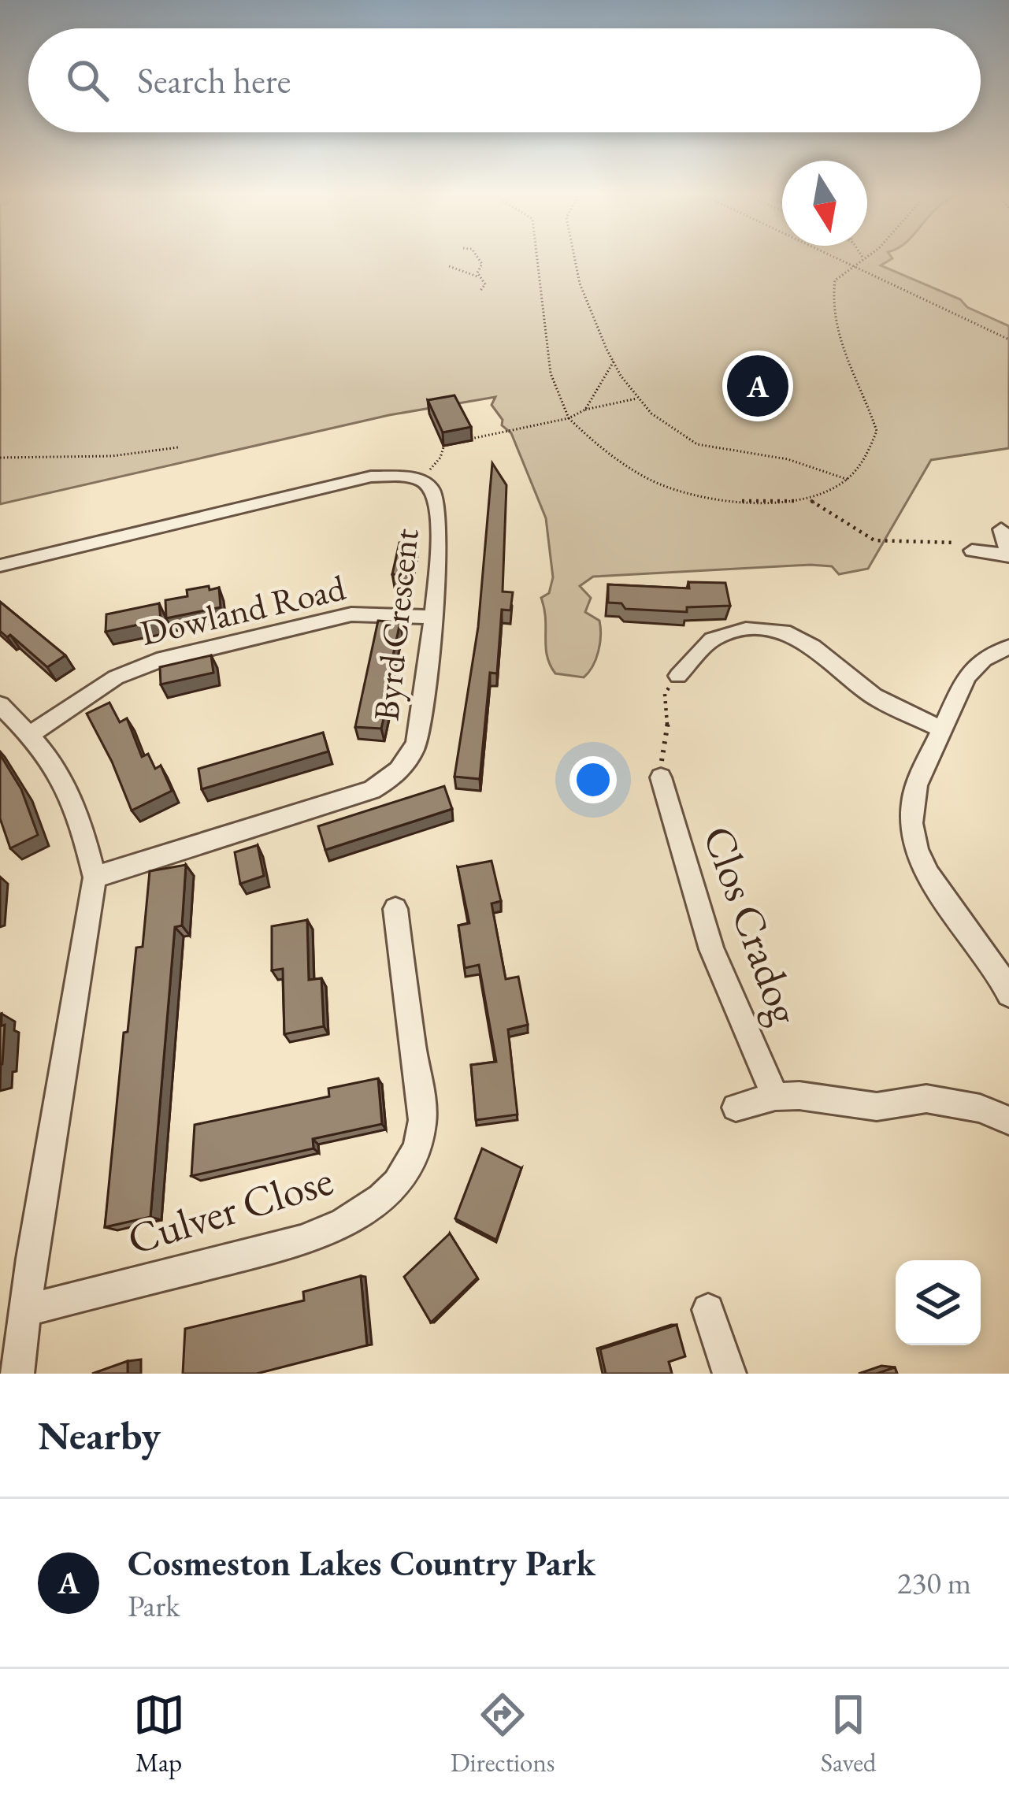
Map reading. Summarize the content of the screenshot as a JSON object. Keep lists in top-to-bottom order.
{
  "streets": {
    "street": [
      "Dowland Road",
      "Byrd Crescent",
      "Clos Cradog",
      "Culver Close"
    ]
  },
  "crossings": [
    ["Dowland Road", "Byrd Crescent"]
  ],
  "north": "bottom",
  "page": {
    "search": "Search here",
    "pins": "A",
    "heading": "Nearby",
    "list": [
      {
        "mark": "A",
        "name": "Cosmeston Lakes Country Park",
        "note": "Park",
        "value": "230 m"
      }
    ],
    "nav": ["Map", "Directions", "Saved"]
  }
}
